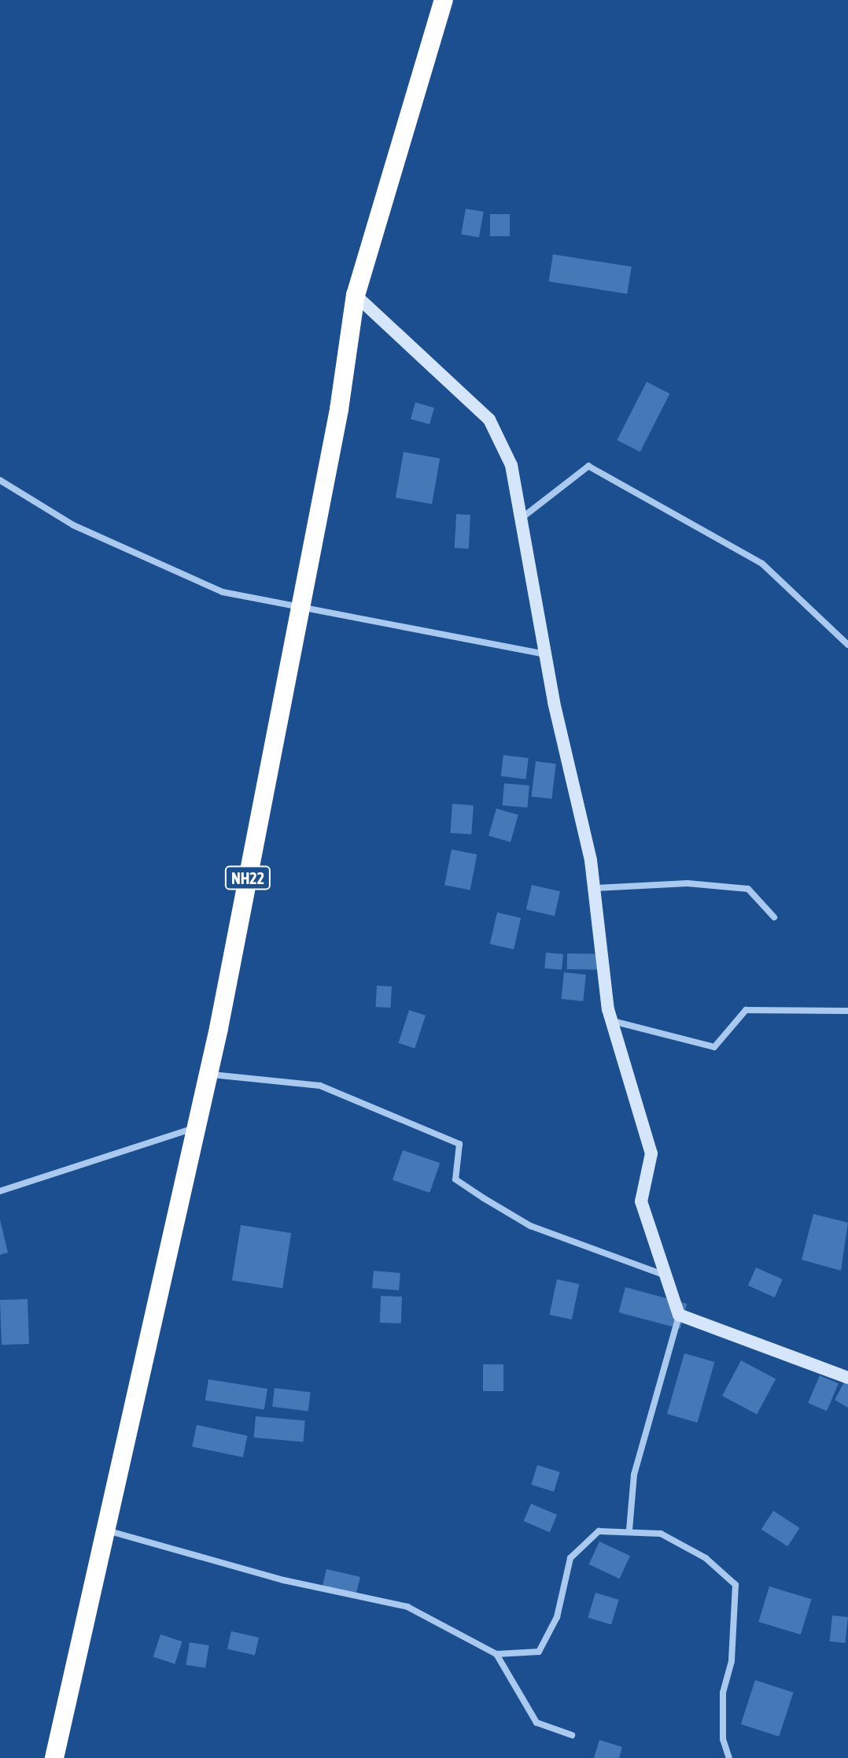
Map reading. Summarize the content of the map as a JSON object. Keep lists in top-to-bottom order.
{
  "streets": {
    "highway": ["NH22"]
  }
}
